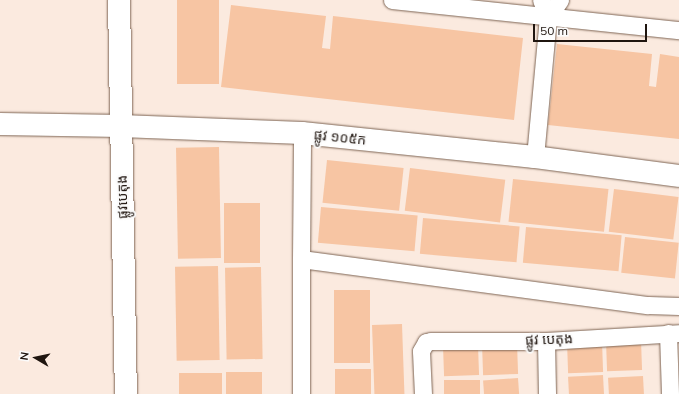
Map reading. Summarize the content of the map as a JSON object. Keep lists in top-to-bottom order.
{
  "streets": {
    "main road": ["ផ្លូវ ១០៥ក", "ផ្លូវបេតុង"],
    "street": ["ផ្លូវ បេតុង"]
  },
  "crossings": [
    ["ផ្លូវ ១០៥ក", "ផ្លូវបេតុង"]
  ],
  "scale_bar": "50 m",
  "north": "left"
}
